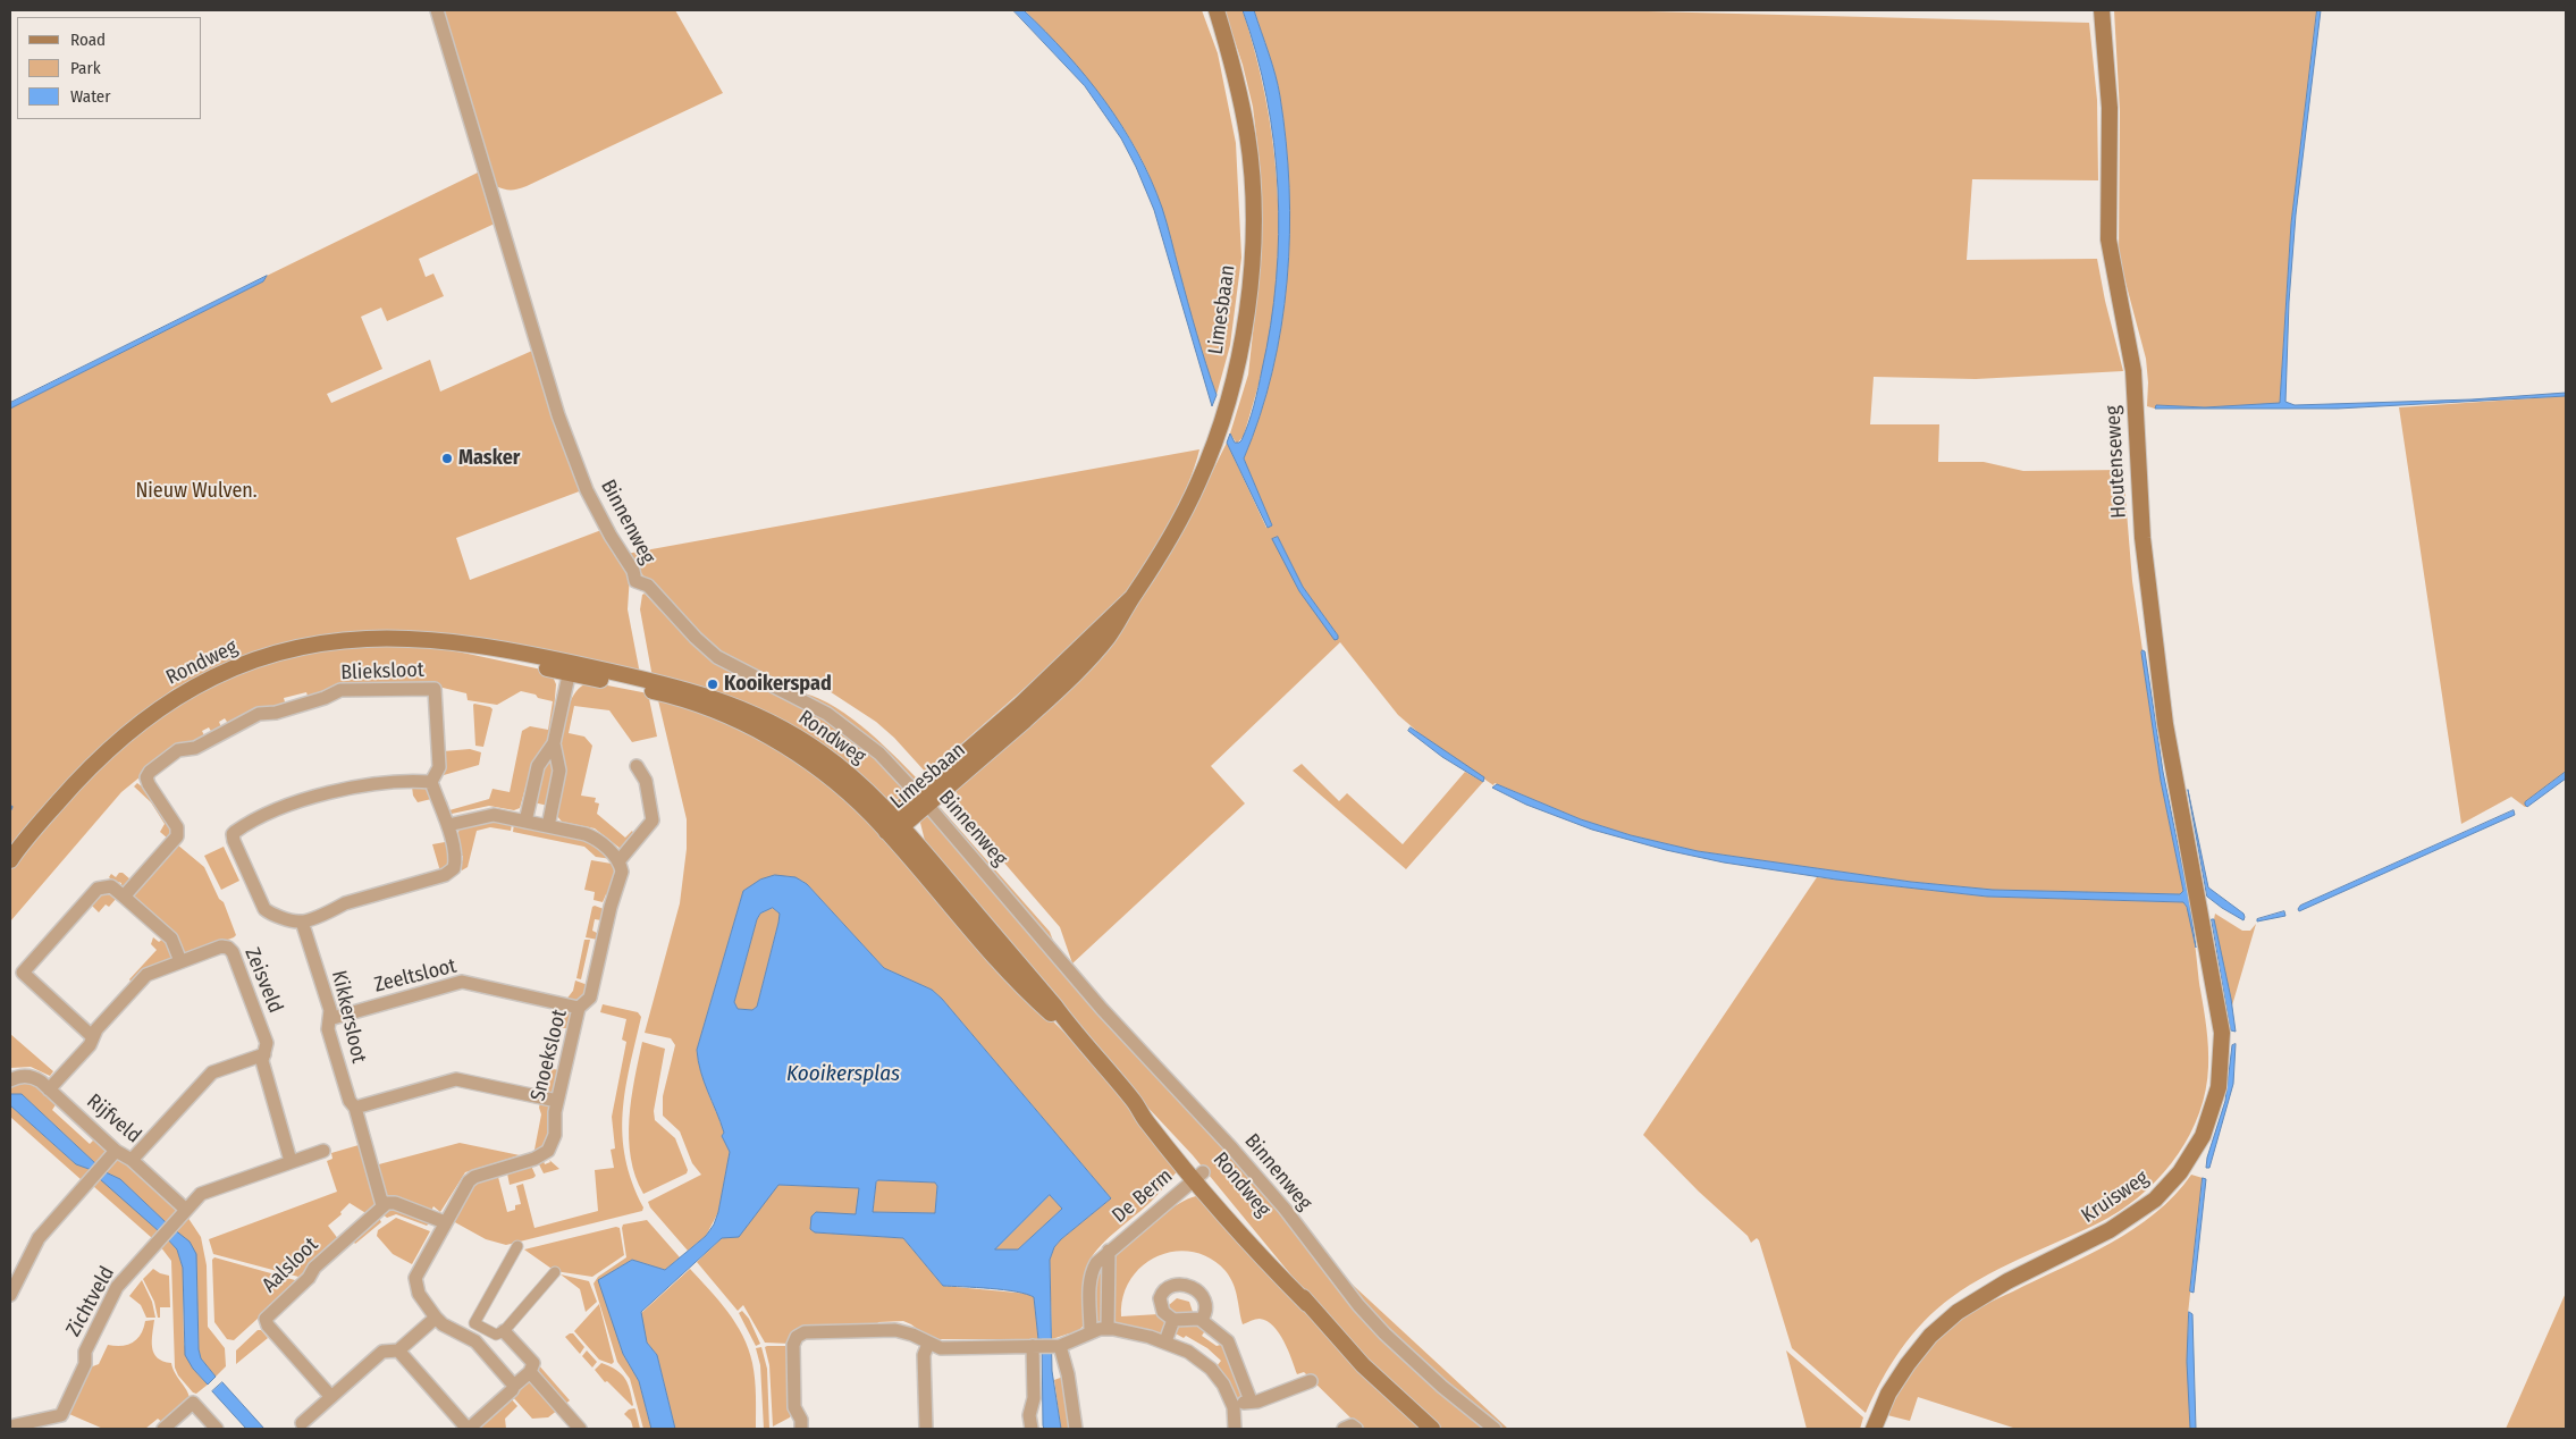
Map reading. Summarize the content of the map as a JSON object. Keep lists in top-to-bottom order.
{
  "streets": {
    "main road": [
      "Limesbaan",
      "Houtenseweg",
      "Rondweg",
      "Kruisweg"
    ],
    "street": [
      "Binnenweg",
      "Blieksloot",
      "Zeeltsloot",
      "Zeisveld",
      "Kikkersloot",
      "Snoeksloot",
      "Rijfveld",
      "De Berm",
      "Aalsloot",
      "Zichtveld"
    ]
  },
  "crossings": [
    ["Limesbaan", "Binnenweg"],
    ["Limesbaan", "Rondweg"],
    ["Houtenseweg", "Kruisweg"],
    ["Rondweg", "De Berm"],
    ["Zeeltsloot", "Kikkersloot"],
    ["Zeeltsloot", "Snoeksloot"],
    ["Zeisveld", "Rijfveld"],
    ["Kikkersloot", "Aalsloot"],
    ["Rijfveld", "Zichtveld"]
  ],
  "water": ["Kooikersplas"],
  "parks": ["Nieuw Wulven."],
  "places": ["Masker", "Kooikerspad"],
  "legend": ["Road", "Park", "Water"]
}
